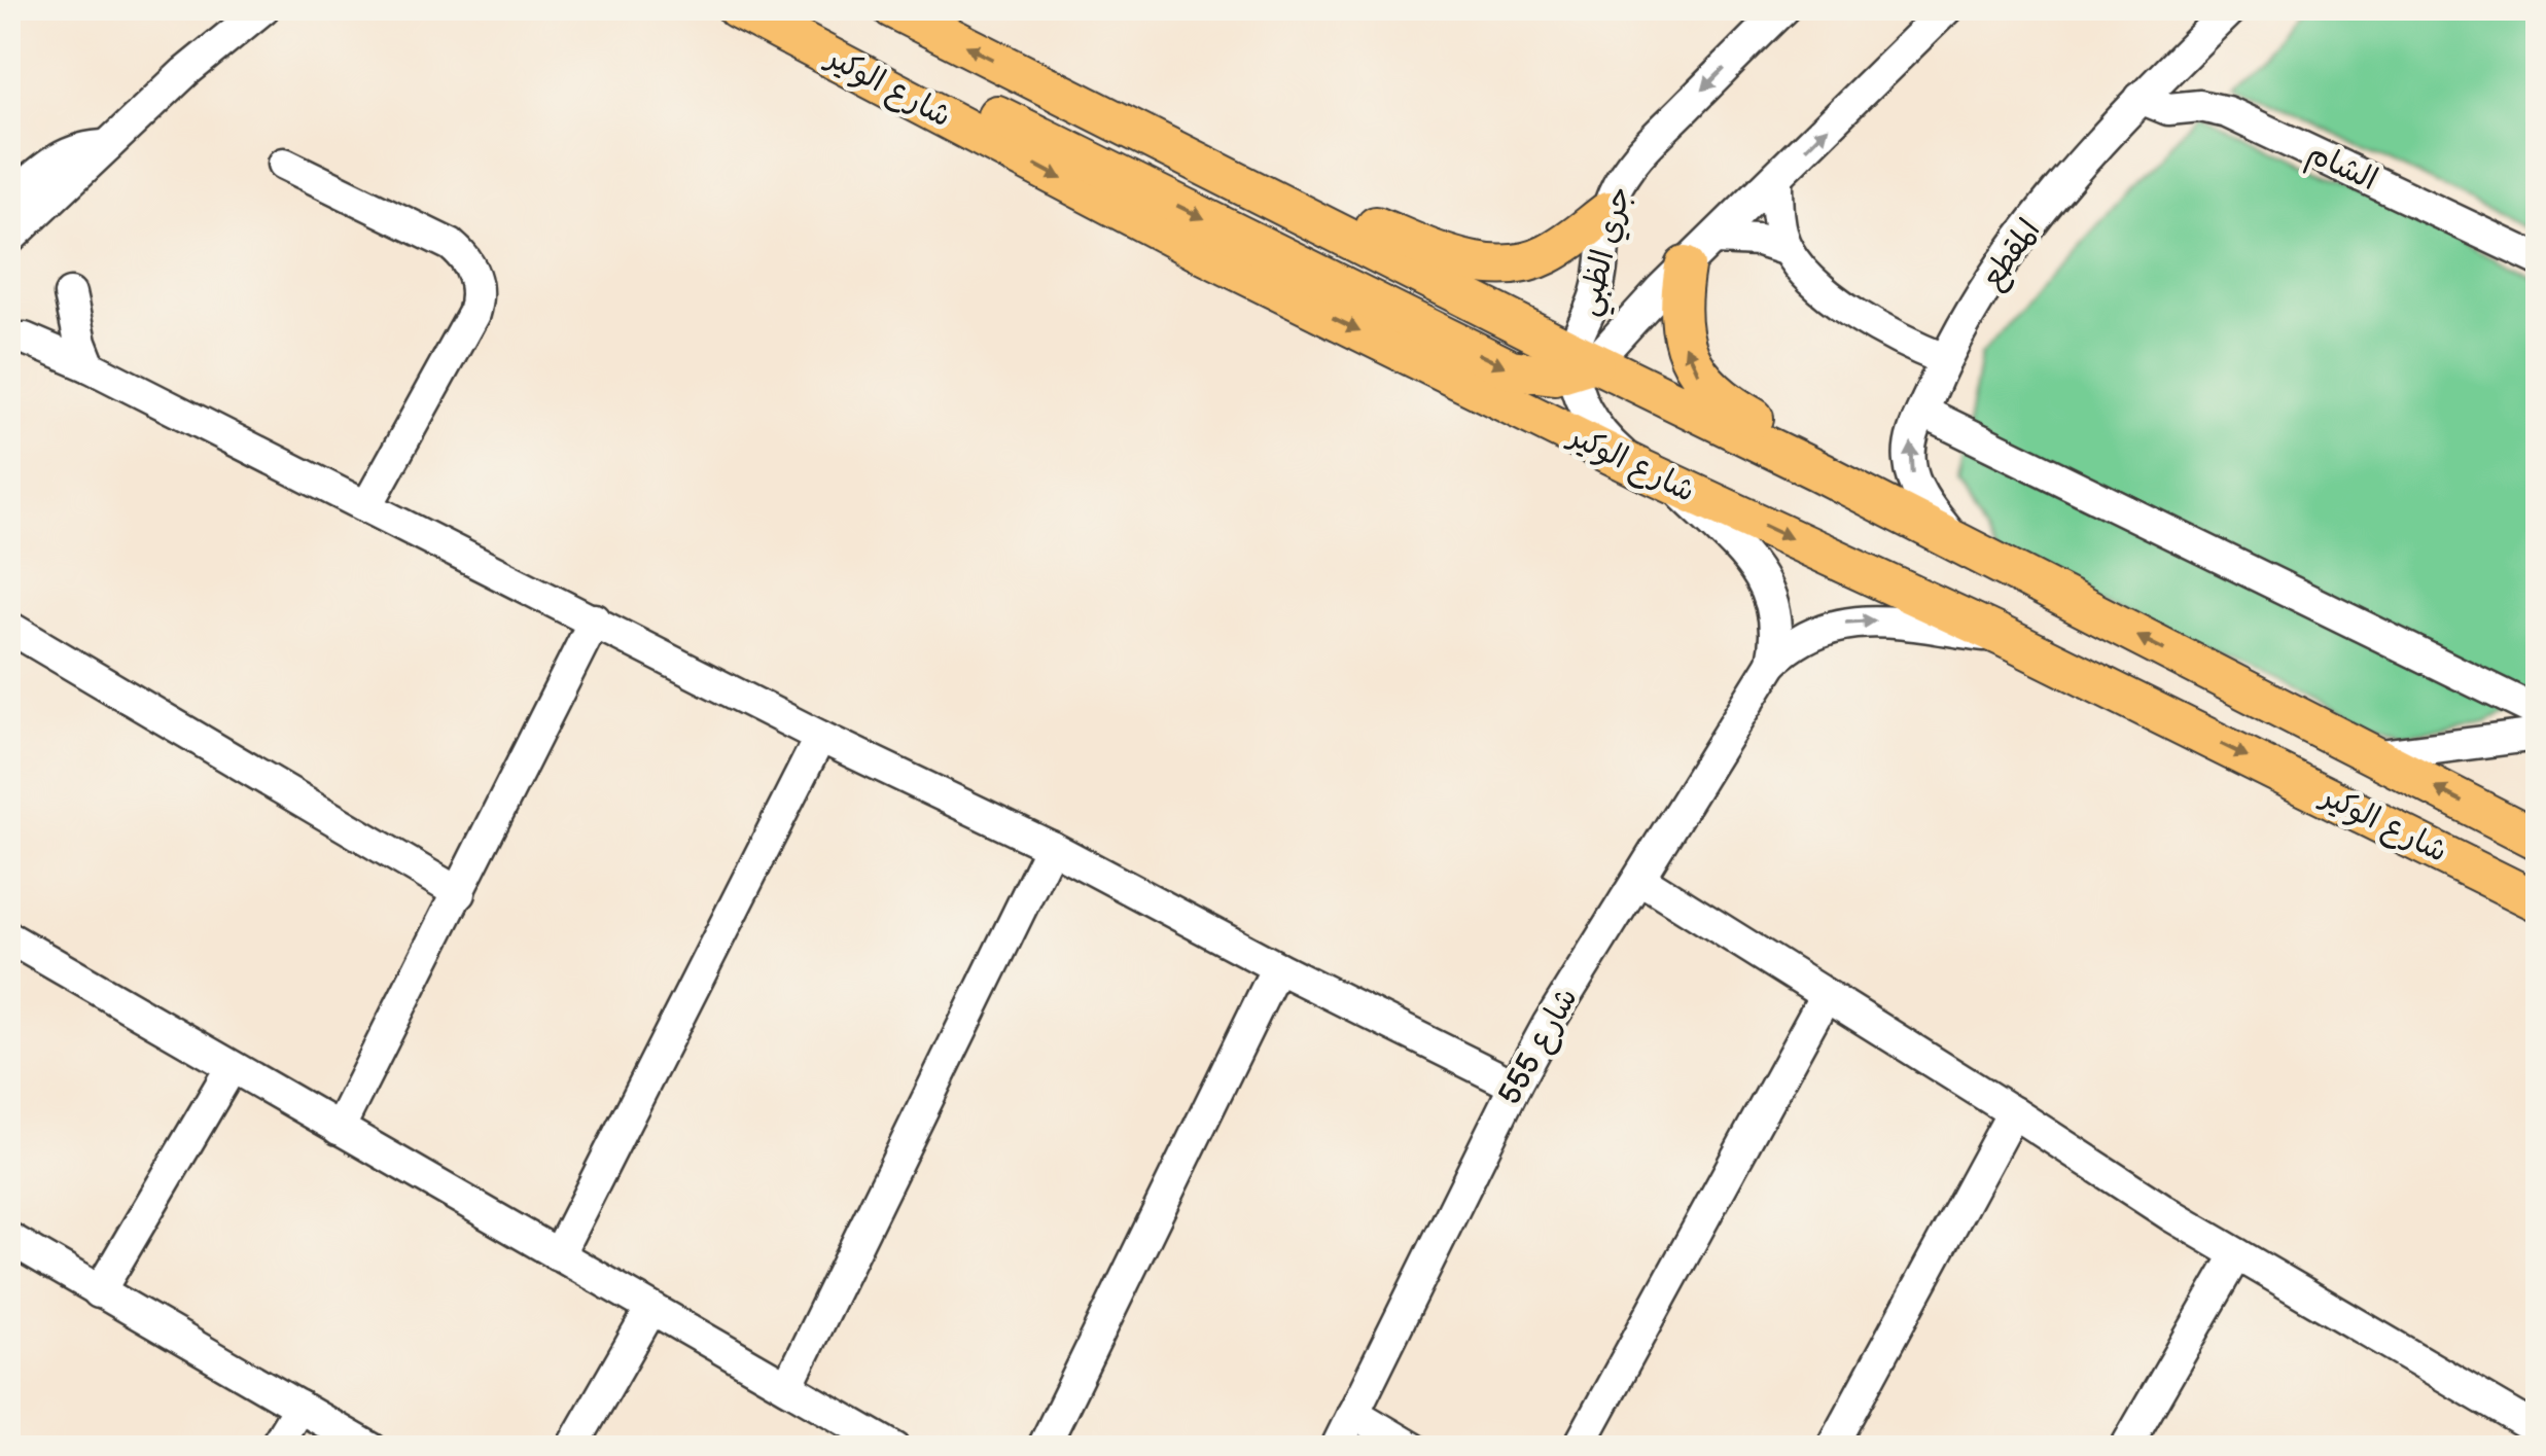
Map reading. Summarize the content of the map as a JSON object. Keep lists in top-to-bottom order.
{
  "streets": {
    "main road": ["شارع الوكير"],
    "street": [
      "الشام",
      "جري الظبي",
      "المقطع",
      "شارع 555"
    ]
  },
  "crossings": [
    ["شارع الوكير", "جري الظبي"],
    ["شارع الوكير", "المقطع"],
    ["شارع الوكير", "شارع 555"],
    ["الشام", "المقطع"]
  ]
}
